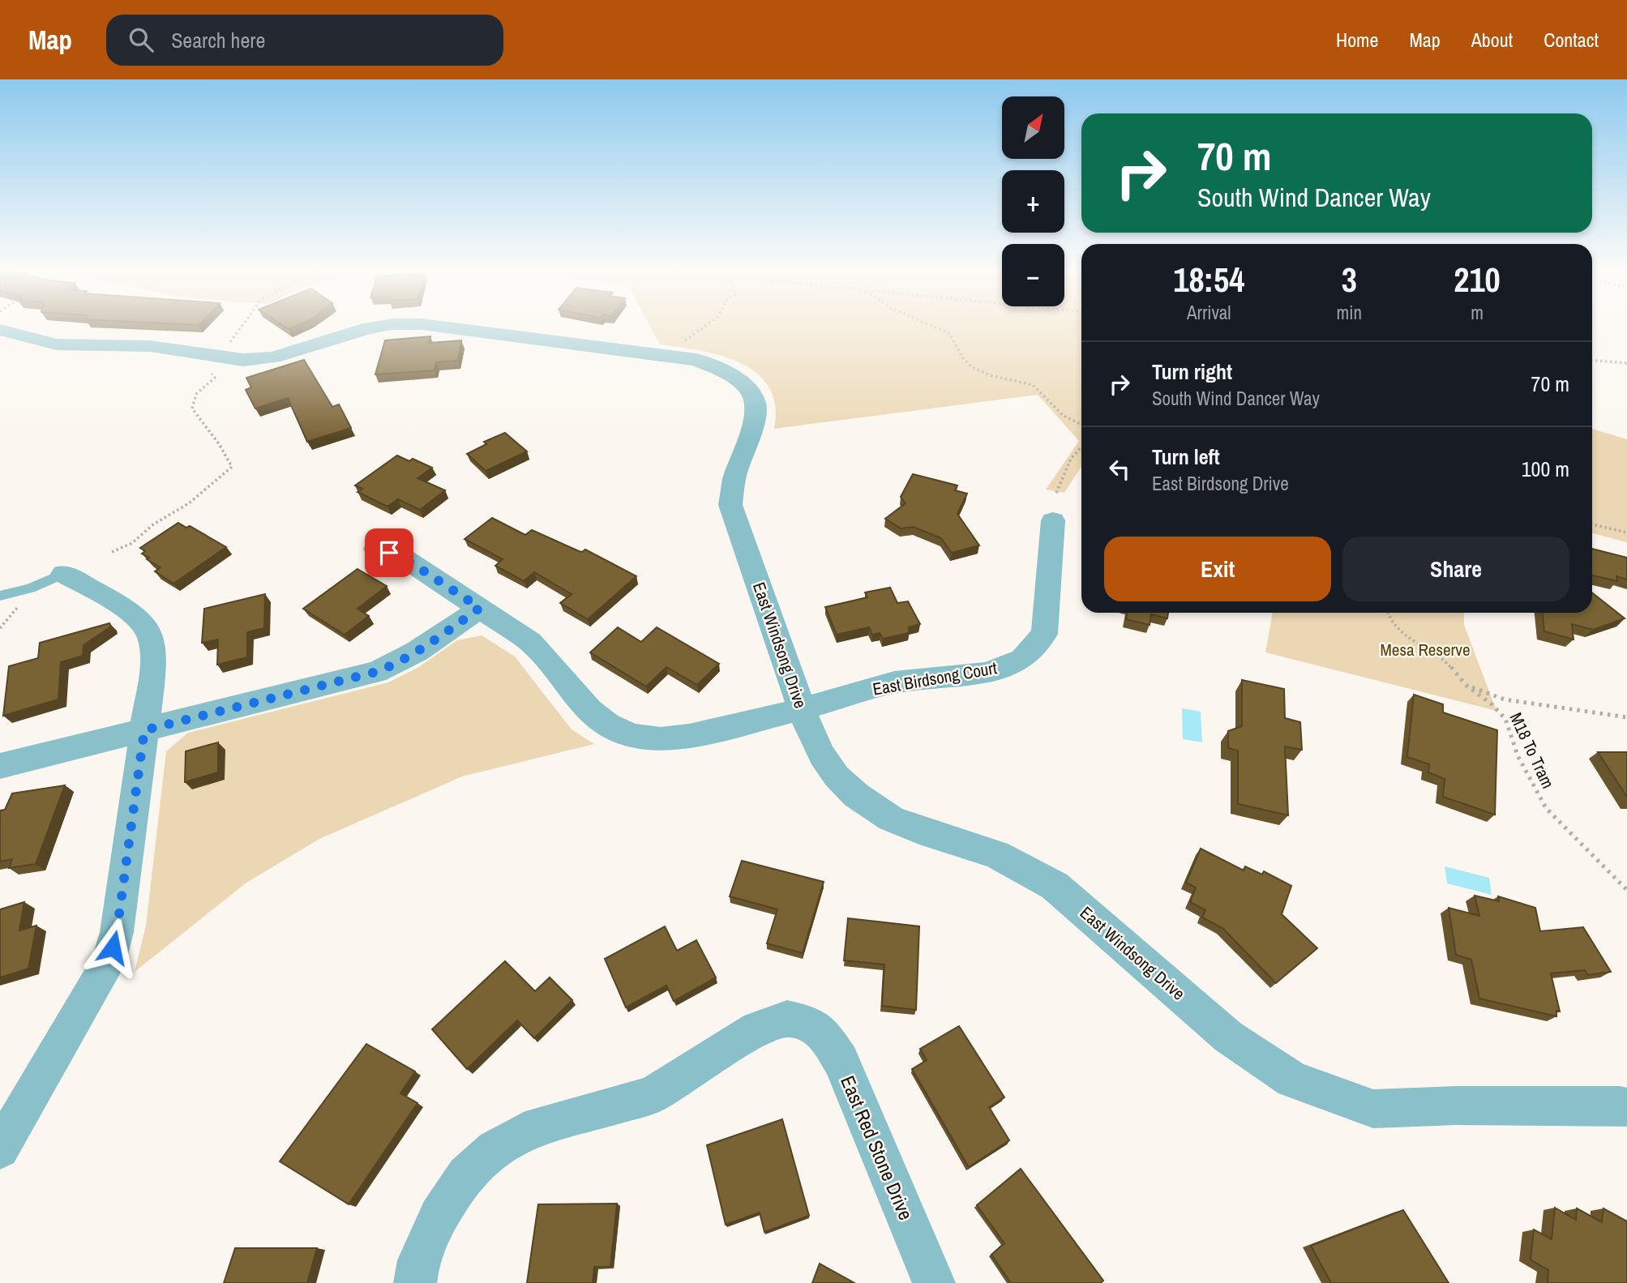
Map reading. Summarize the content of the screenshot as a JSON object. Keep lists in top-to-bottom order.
{
  "streets": {
    "street": ["East Windsong Drive", "East Birdsong Court", "East Red Stone Drive"],
    "path": ["M18 To Tram"]
  },
  "crossings": [
    ["East Windsong Drive", "East Birdsong Court"]
  ],
  "parks": ["Mesa Reserve"],
  "north": "top right",
  "page": {
    "header": "Map",
    "search": "Search here",
    "nav": [
      "Home",
      "Map",
      "About",
      "Contact"
    ],
    "map_buttons": ["+", "−"],
    "turn": ["70 m", "South Wind Dancer Way"],
    "eta": [
      "18:54",
      "Arrival",
      "3",
      "min",
      "210",
      "m"
    ],
    "list": [
      {
        "name": "Turn right",
        "note": "South Wind Dancer Way",
        "value": "70 m"
      },
      {
        "name": "Turn left",
        "note": "East Birdsong Drive",
        "value": "100 m"
      }
    ],
    "buttons": ["Exit", "Share"]
  }
}
